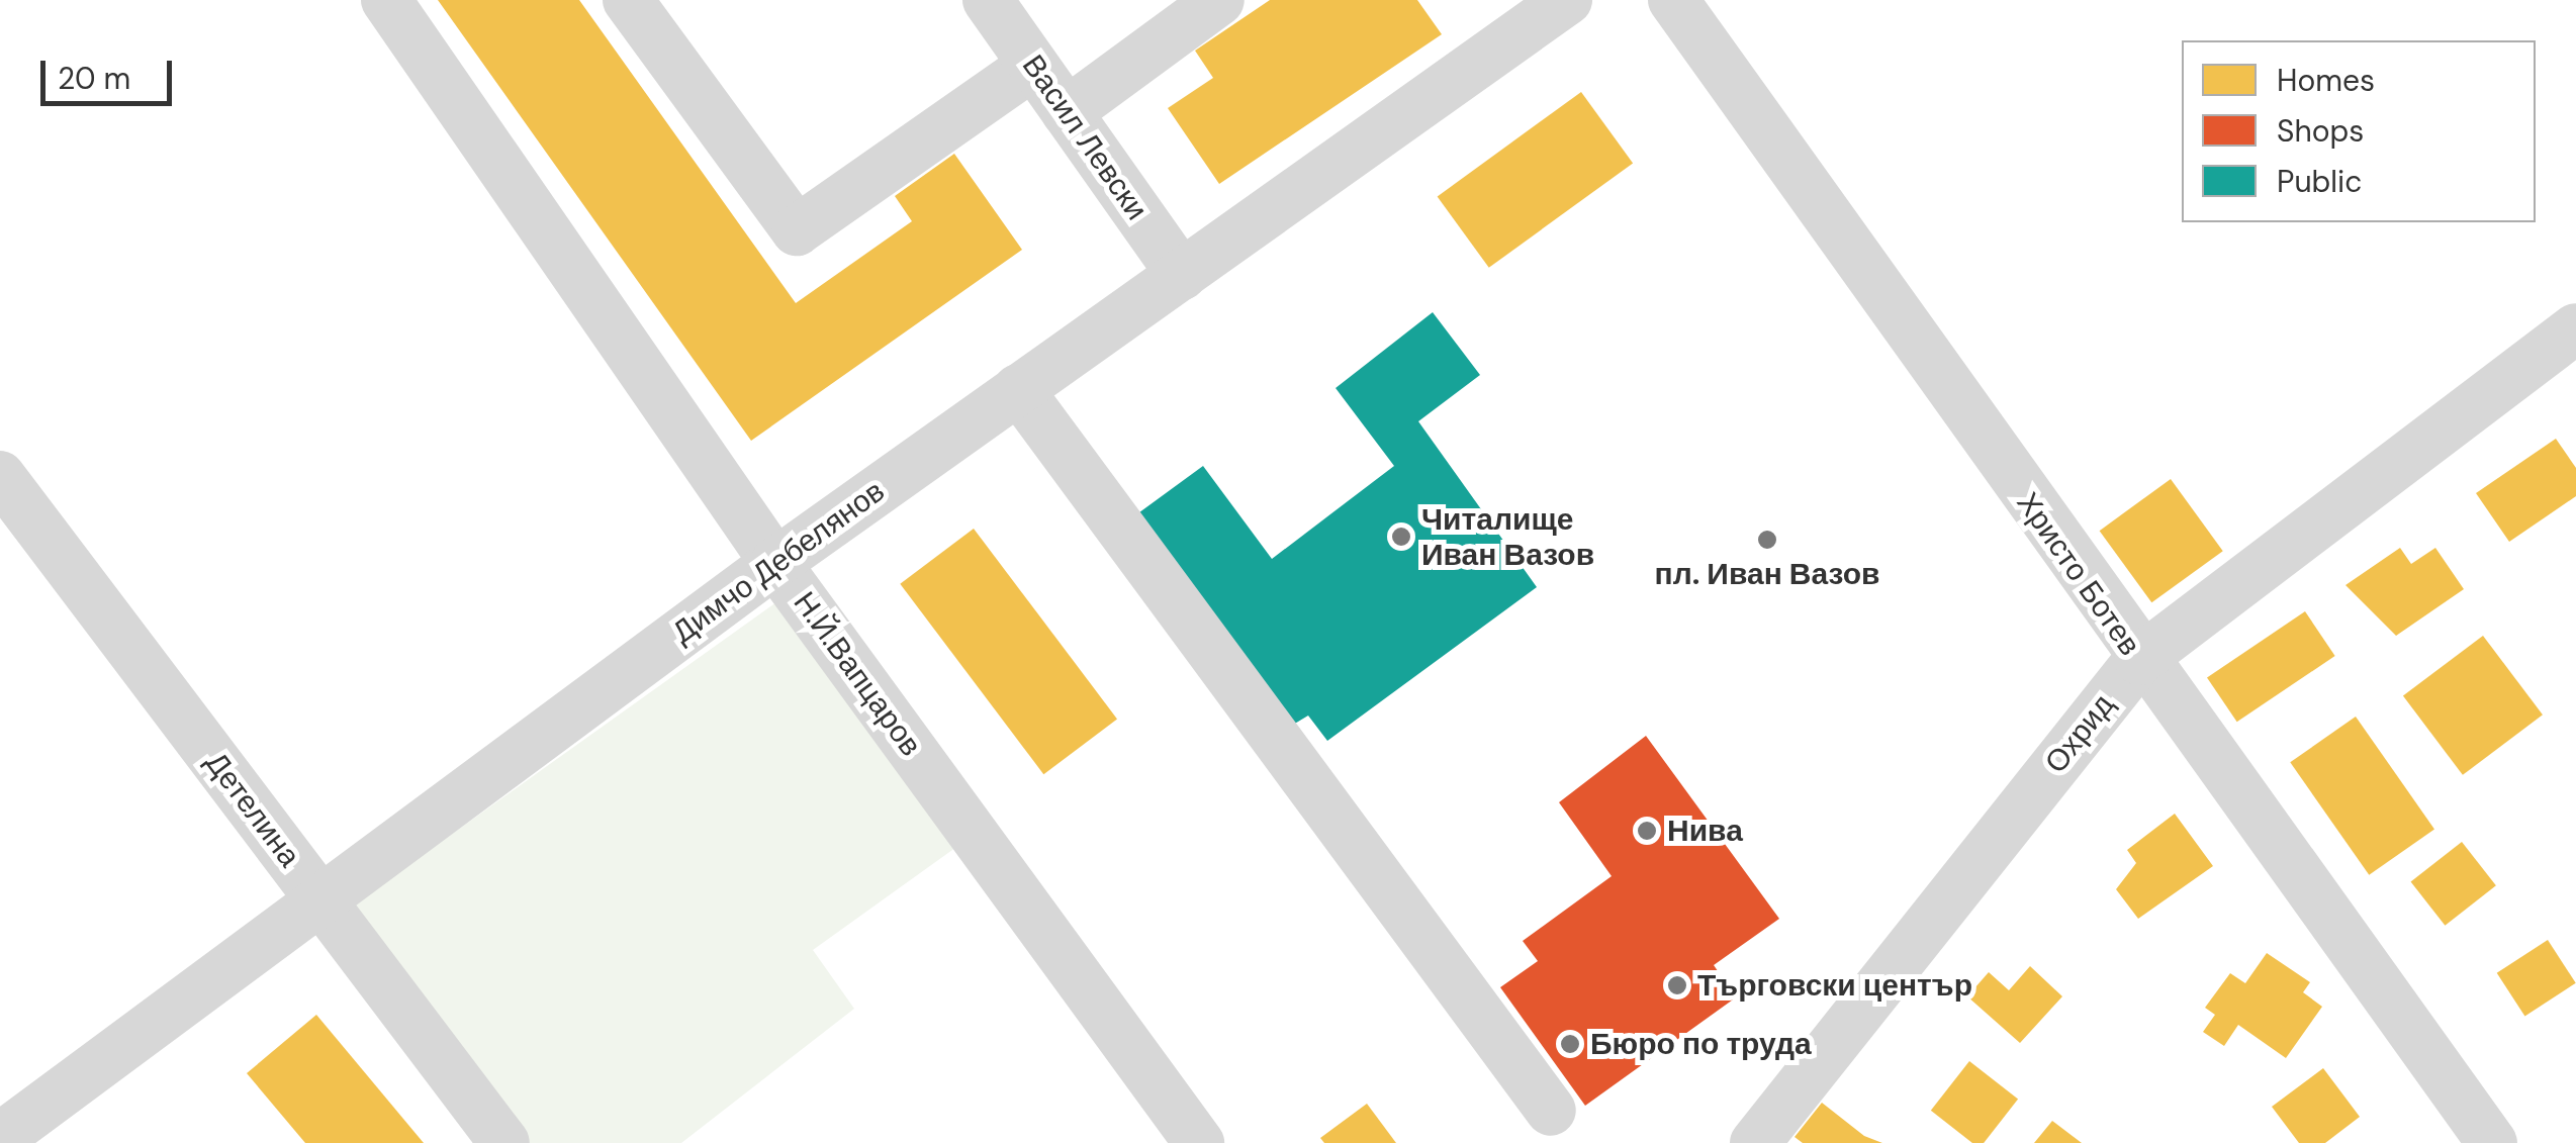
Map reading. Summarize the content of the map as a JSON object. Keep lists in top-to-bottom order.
{
  "streets": {
    "street": [
      "Васил Левски",
      "Димчо Дебелянов",
      "Христо Ботев",
      "Н.Й.Вапцаров",
      "Охрид",
      "Детелина"
    ]
  },
  "crossings": [
    ["Васил Левски", "Димчо Дебелянов"],
    ["Димчо Дебелянов", "Н.Й.Вапцаров"],
    ["Димчо Дебелянов", "Детелина"],
    ["Христо Ботев", "Охрид"]
  ],
  "places": [
    "Читалище Иван Вазов",
    "пл. Иван Вазов",
    "Нива",
    "Търговски център",
    "Бюро по труда"
  ],
  "legend": ["Homes", "Shops", "Public"],
  "scale_bar": "20 m"
}
